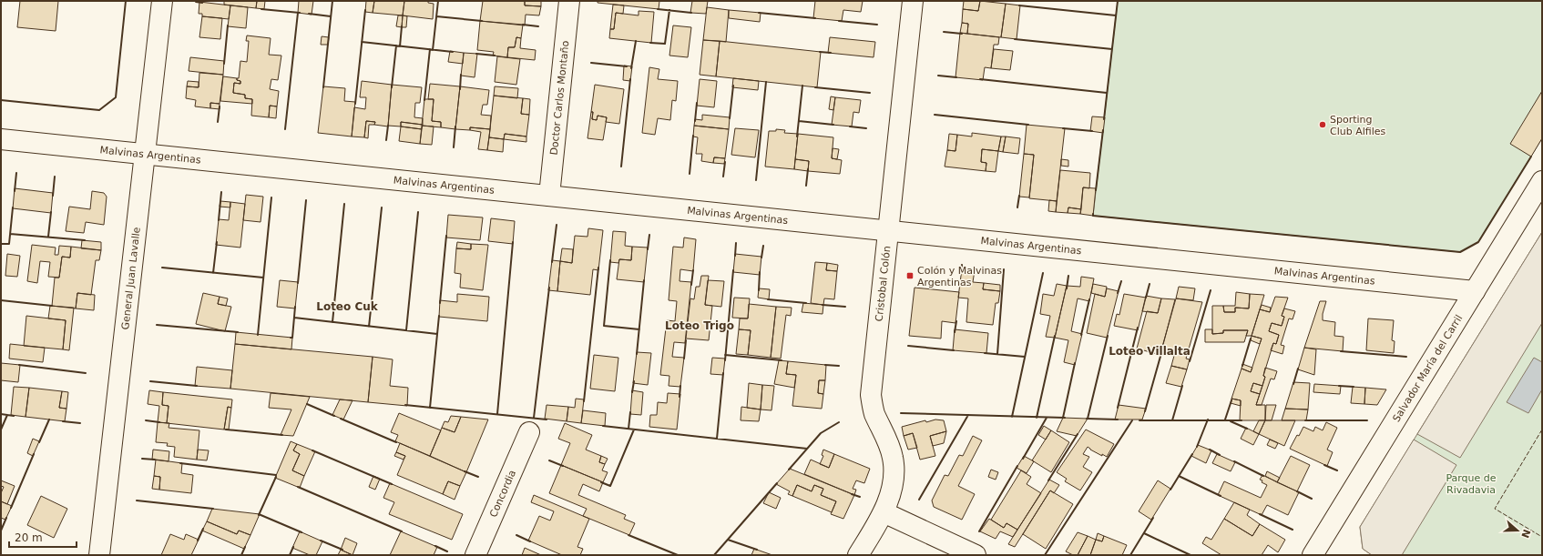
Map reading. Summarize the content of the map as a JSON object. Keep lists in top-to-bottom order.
{
  "streets": {
    "street": [
      "Doctor Carlos Montaño",
      "Malvinas Argentinas",
      "General Juan Lavalle",
      "Cristobal Colón",
      "Salvador María del Carril",
      "Concordia"
    ]
  },
  "crossings": [
    ["Doctor Carlos Montaño", "Malvinas Argentinas"],
    ["Malvinas Argentinas", "General Juan Lavalle"],
    ["Malvinas Argentinas", "Cristobal Colón"],
    ["Malvinas Argentinas", "Salvador María del Carril"]
  ],
  "districts": ["Loteo Cuk", "Loteo Trigo", "Loteo Villalta"],
  "parks": ["Parque de Rivadavia"],
  "places": {
    "other": ["Sporting Club Alfiles"],
    "transit": ["Colón y Malvinas Argentinas"]
  },
  "scale_bar": "20 m",
  "north": "right"
}
